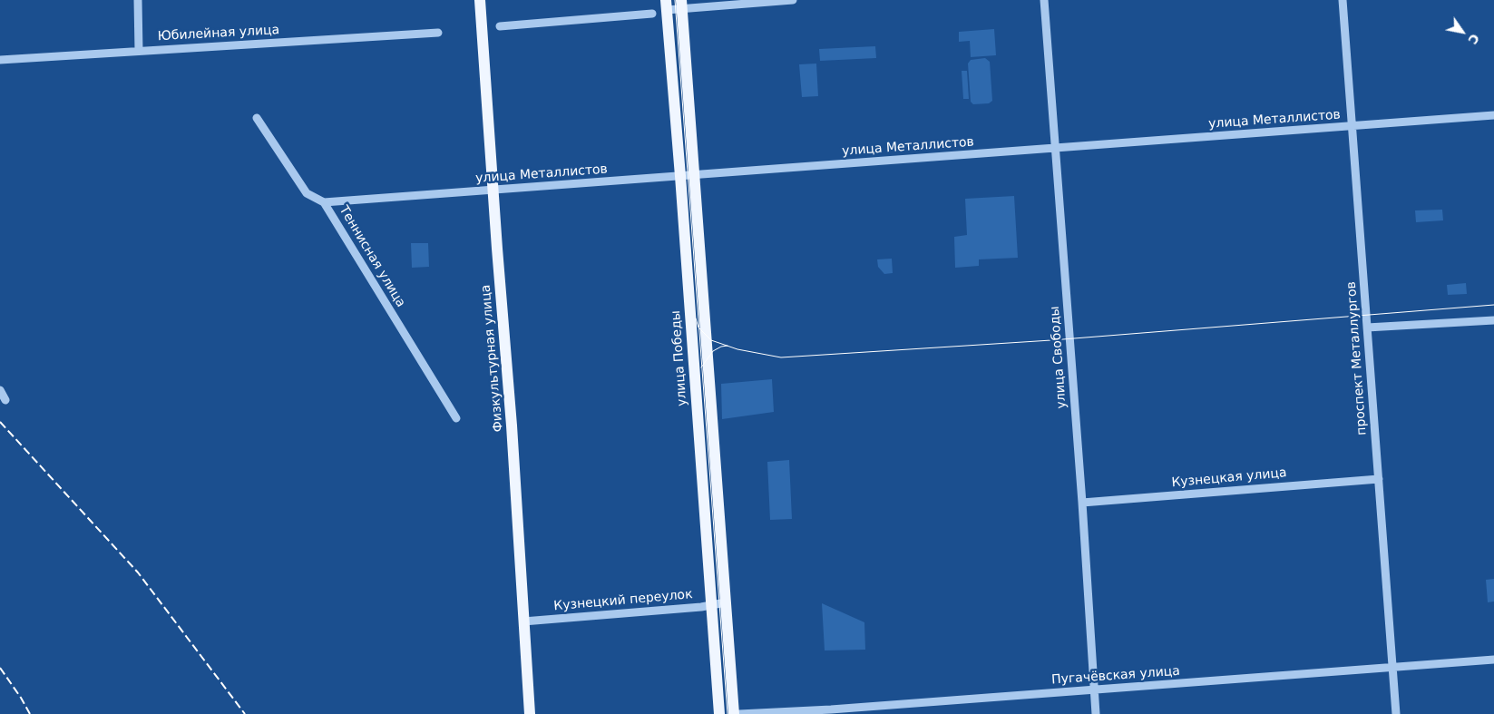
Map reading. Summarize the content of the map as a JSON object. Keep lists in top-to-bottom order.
{
  "streets": {
    "main road": ["Физкультурная улица", "улица Победы"],
    "street": [
      "Юбилейная улица",
      "улица Металлистов",
      "Теннисная улица",
      "улица Свободы",
      "проспект Металлургов",
      "Кузнецкая улица",
      "Кузнецкий переулок",
      "Пугачёвская улица"
    ]
  },
  "crossings": [
    ["улица Металлистов", "Теннисная улица"],
    ["улица Металлистов", "улица Свободы"],
    ["улица Металлистов", "Физкультурная улица"],
    ["улица Металлистов", "улица Победы"],
    ["улица Металлистов", "проспект Металлургов"],
    ["улица Свободы", "Кузнецкая улица"],
    ["улица Свободы", "Пугачёвская улица"],
    ["Физкультурная улица", "Кузнецкий переулок"],
    ["улица Победы", "Кузнецкий переулок"],
    ["проспект Металлургов", "Кузнецкая улица"],
    ["проспект Металлургов", "Пугачёвская улица"]
  ],
  "north": "bottom right"
}
